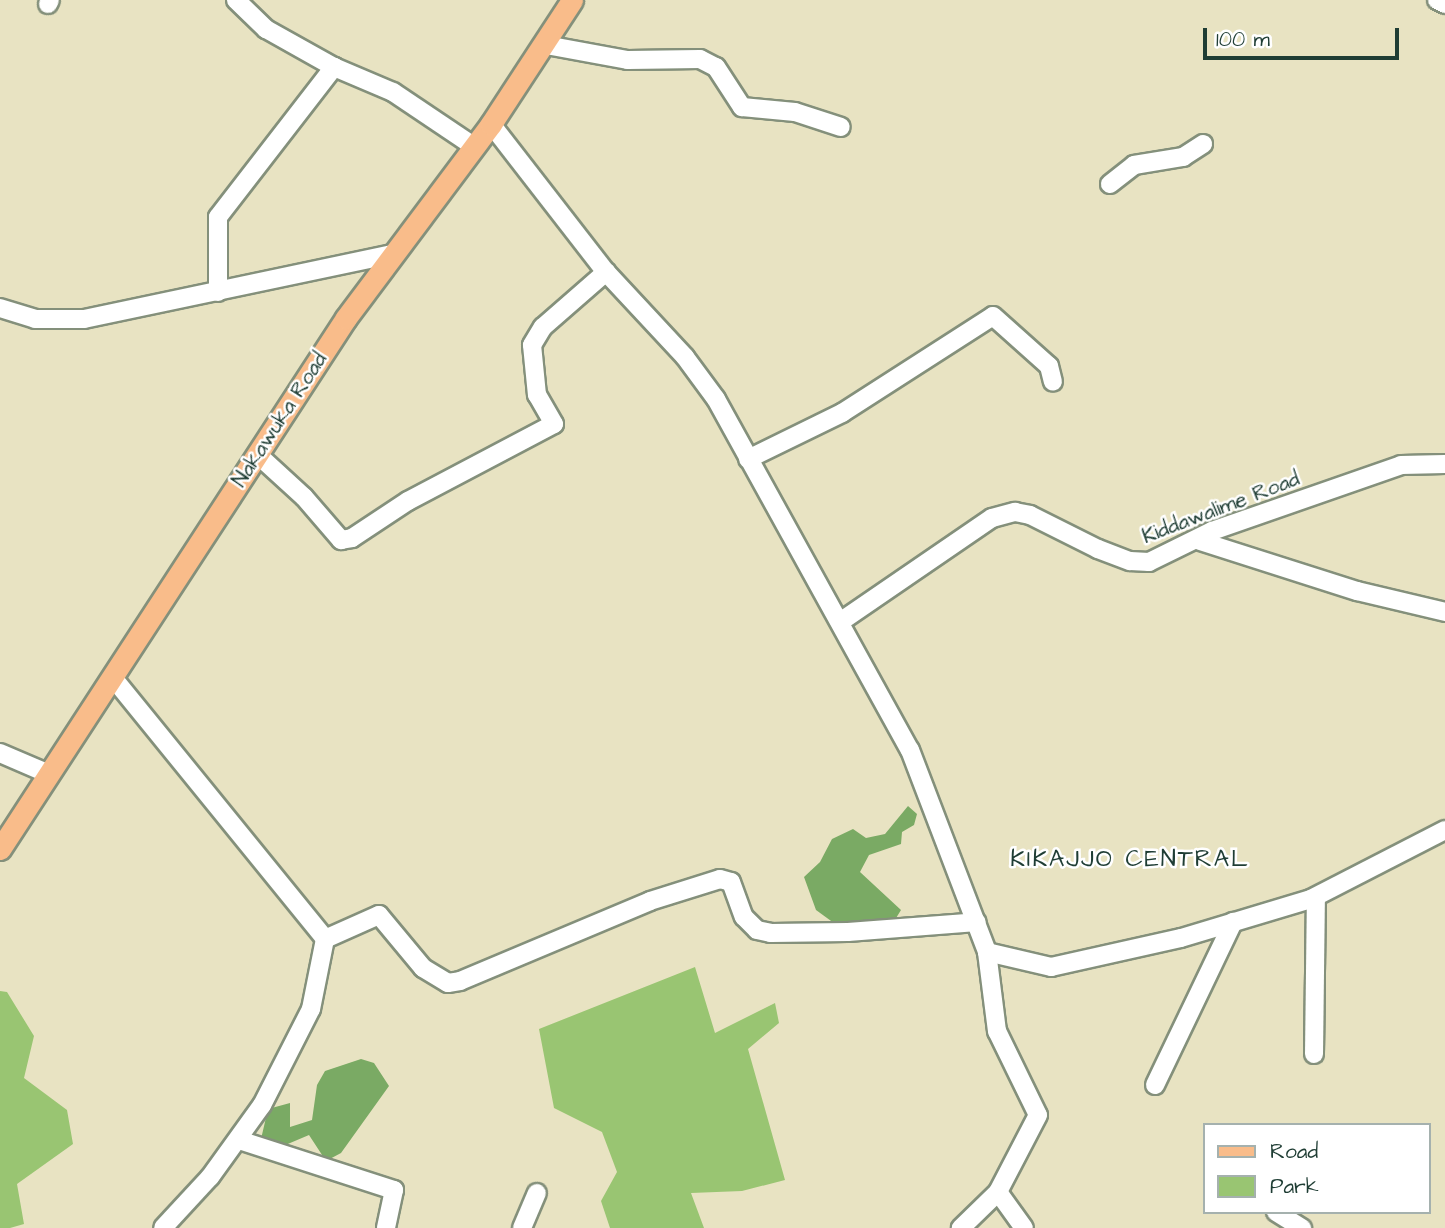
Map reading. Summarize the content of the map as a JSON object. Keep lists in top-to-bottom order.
{
  "streets": {
    "main road": ["Nakawuka Road"],
    "street": ["Kiddawalime Road"]
  },
  "districts": ["KIKAJJO CENTRAL"],
  "legend": ["Road", "Park"],
  "scale_bar": "100 m"
}
